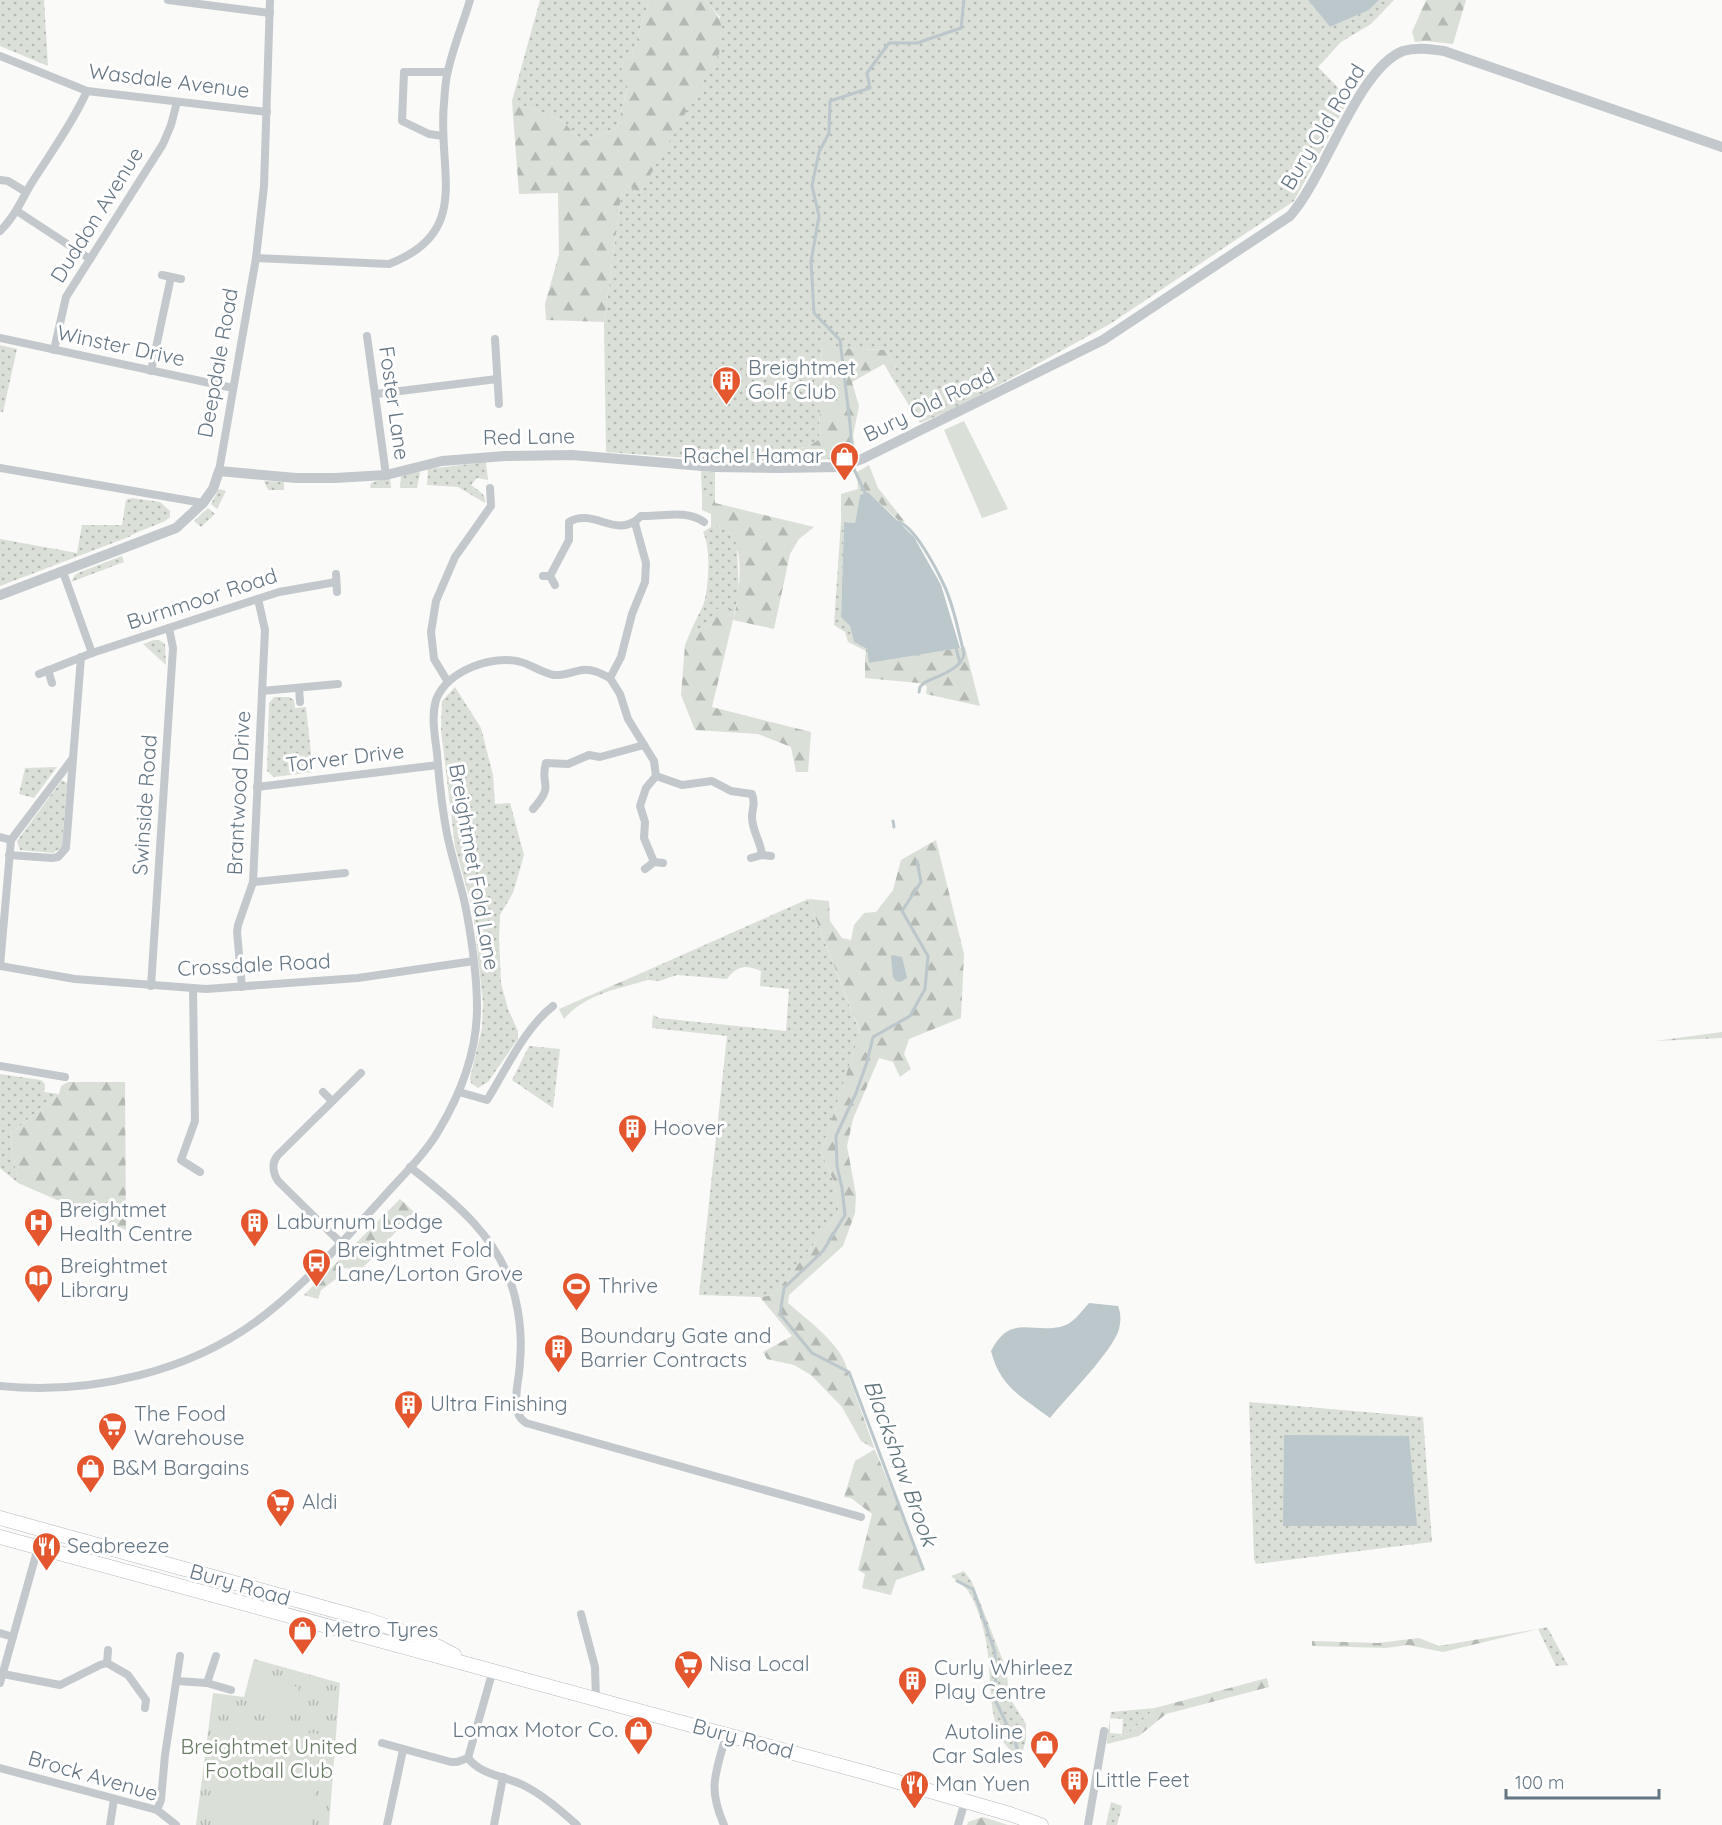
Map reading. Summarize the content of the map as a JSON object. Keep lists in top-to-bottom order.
{
  "streets": {
    "highway": ["Bury Road"],
    "street": [
      "Wasdale Avenue",
      "Bury Old Road",
      "Duddon Avenue",
      "Winster Drive",
      "Deepdale Road",
      "Foster Lane",
      "Red Lane",
      "Burnmoor Road",
      "Torver Drive",
      "Brantwood Drive",
      "Swinside Road",
      "Breightmet Fold Lane",
      "Crossdale Road",
      "Brock Avenue"
    ]
  },
  "crossings": [
    ["Wasdale Avenue", "Duddon Avenue"],
    ["Wasdale Avenue", "Deepdale Road"],
    ["Bury Old Road", "Red Lane"],
    ["Duddon Avenue", "Winster Drive"],
    ["Winster Drive", "Deepdale Road"],
    ["Deepdale Road", "Red Lane"],
    ["Foster Lane", "Red Lane"],
    ["Burnmoor Road", "Brantwood Drive"],
    ["Burnmoor Road", "Swinside Road"],
    ["Torver Drive", "Brantwood Drive"],
    ["Torver Drive", "Breightmet Fold Lane"],
    ["Brantwood Drive", "Crossdale Road"],
    ["Swinside Road", "Crossdale Road"],
    ["Breightmet Fold Lane", "Crossdale Road"]
  ],
  "water": ["Blackshaw Brook"],
  "parks": ["Breightmet United Football Club"],
  "places": {
    "building": [
      "Breightmet Golf Club",
      "Hoover",
      "Laburnum Lodge",
      "Boundary Gate and Barrier Contracts",
      "Ultra Finishing",
      "Curly Whirleez Play Centre",
      "Little Feet"
    ],
    "shop": [
      "Rachel Hamar",
      "B&M Bargains",
      "Metro Tyres",
      "Lomax Motor Co.",
      "Autoline Car Sales"
    ],
    "hospital": ["Breightmet Health Centre"],
    "bus stop": ["Breightmet Fold Lane/Lorton Grove"],
    "library": ["Breightmet Library"],
    "sports": ["Thrive"],
    "supermarket": ["The Food Warehouse", "Aldi", "Nisa Local"],
    "restaurant": ["Seabreeze", "Man Yuen"]
  },
  "scale_bar": "100 m"
}
